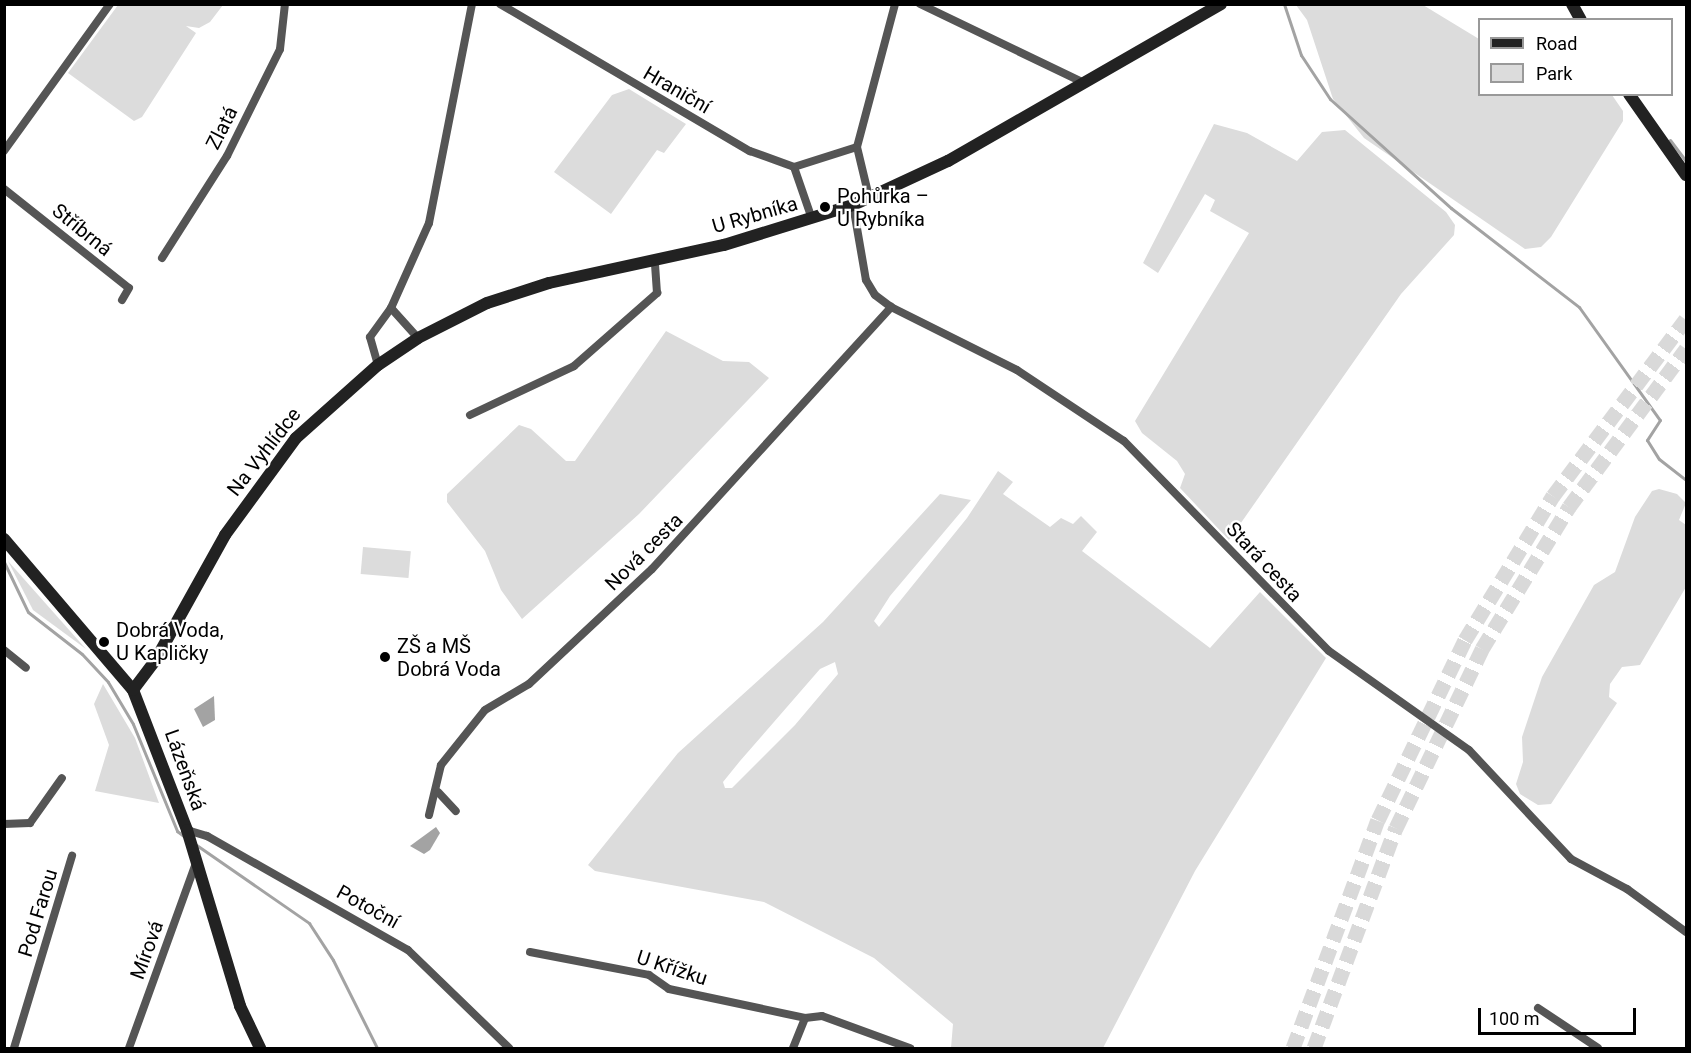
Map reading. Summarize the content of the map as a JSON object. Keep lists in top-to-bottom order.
{
  "streets": {
    "street": [
      "Hraniční",
      "Zlatá",
      "U Rybníka",
      "Stříbrná",
      "Na Vyhlídce",
      "Nová cesta",
      "Stará cesta",
      "Lázeňská",
      "Potoční",
      "Pod Farou",
      "Mírová",
      "U Křížku"
    ]
  },
  "crossings": [
    ["U Rybníka", "Na Vyhlídce"],
    ["U Rybníka", "Stará cesta"],
    ["Na Vyhlídce", "Lázeňská"],
    ["Nová cesta", "Stará cesta"],
    ["Lázeňská", "Potoční"],
    ["Lázeňská", "Mírová"]
  ],
  "places": ["Pohůrka – U Rybníka", "Dobrá Voda, U Kapličky", "ZŠ a MŠ Dobrá Voda"],
  "legend": ["Road", "Park"],
  "scale_bar": "100 m"
}
